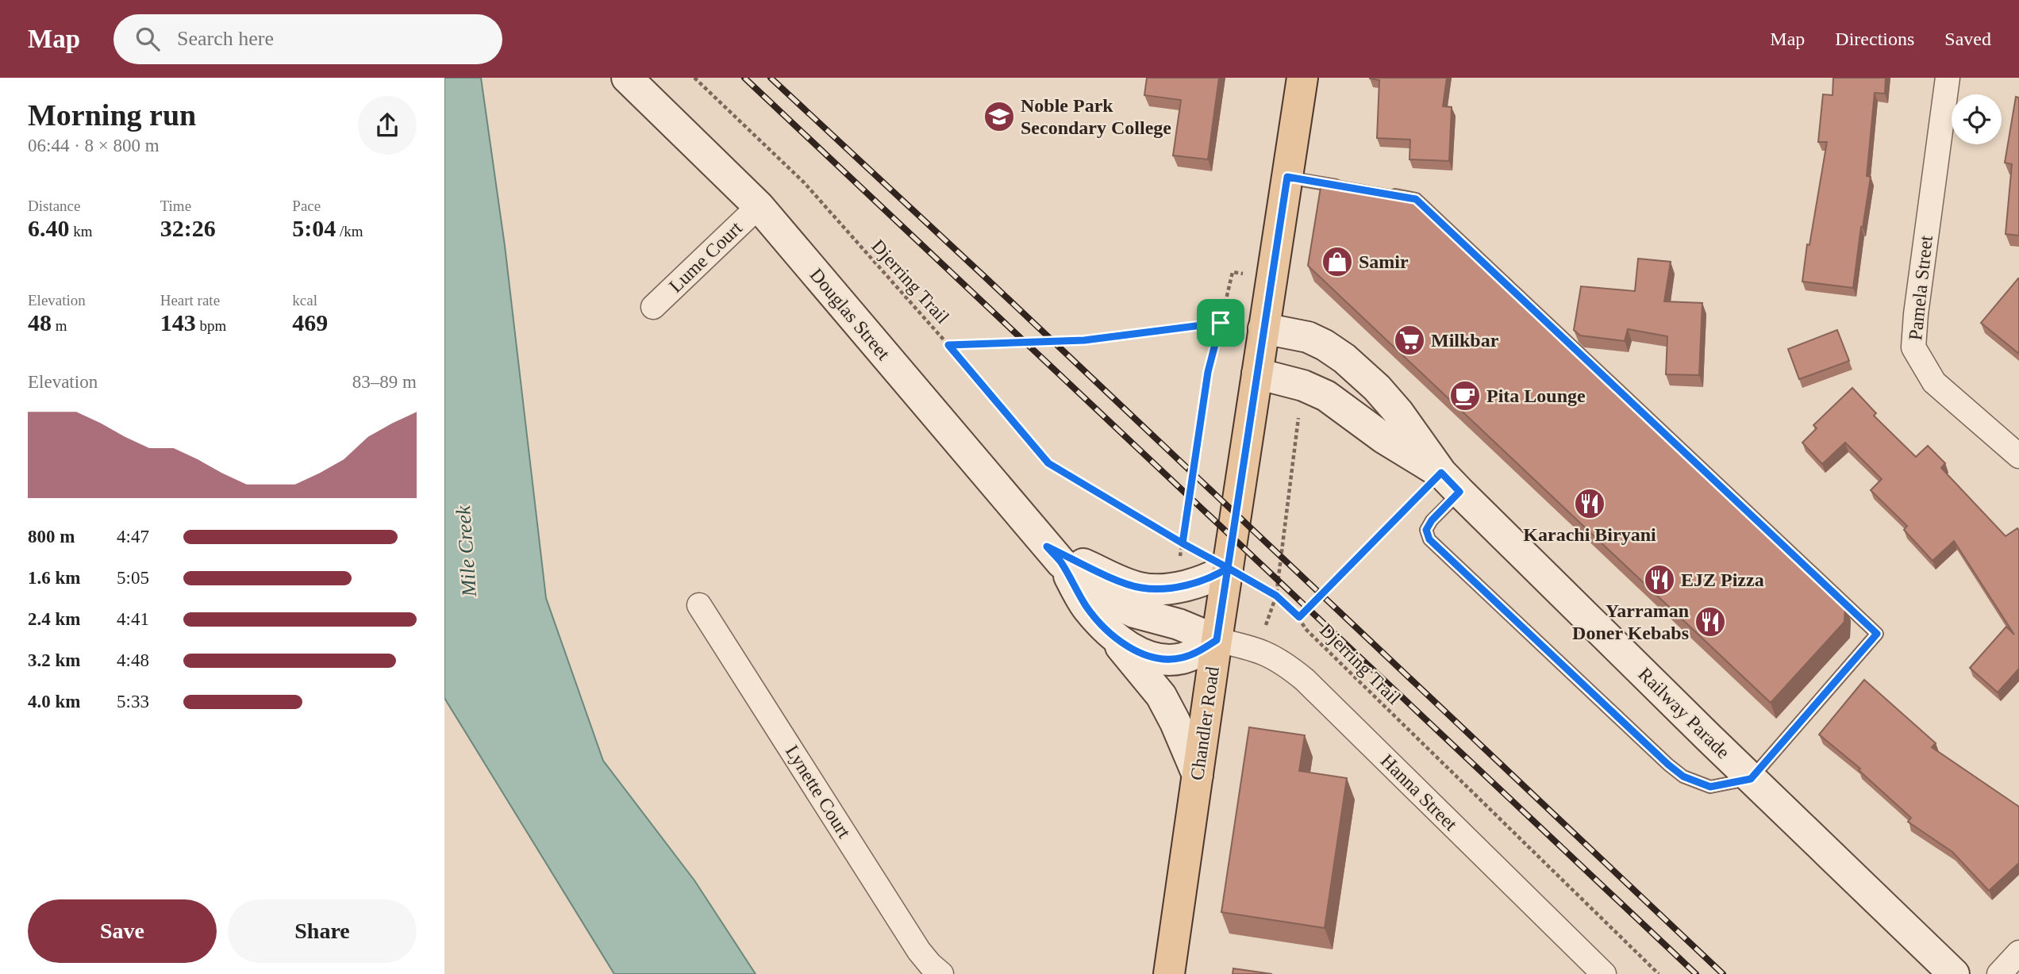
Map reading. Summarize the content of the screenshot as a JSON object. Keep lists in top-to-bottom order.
{
  "streets": {
    "main road": ["Douglas Street", "Railway Parade", "Chandler Road"],
    "street": [
      "Lume Court",
      "Pamela Street",
      "Lynette Court",
      "Hanna Street"
    ],
    "path": ["Djerring Trail"]
  },
  "crossings": [
    ["Lume Court", "Douglas Street"],
    ["Djerring Trail", "Chandler Road"],
    ["Douglas Street", "Chandler Road"],
    ["Douglas Street", "Hanna Street"],
    ["Railway Parade", "Chandler Road"],
    ["Chandler Road", "Hanna Street"]
  ],
  "water": ["Mile Creek"],
  "places": {
    "school or university": ["Noble Park Secondary College"],
    "shop": ["Samir"],
    "supermarket": ["Milkbar"],
    "cafe": ["Pita Lounge"],
    "restaurant": ["Karachi Biryani", "EJZ Pizza", "Yarraman Doner Kebabs"]
  },
  "page": {
    "header": "Map",
    "search": "Search here",
    "nav": ["Map", "Directions", "Saved"],
    "heading": ["Morning run", "06:44 · 8 × 800 m"],
    "stats": [
      ["Distance", "6.40 km"],
      ["Time", "32:26"],
      ["Pace", "5:04 /km"],
      ["Elevation", "48 m"],
      ["Heart rate", "143 bpm"],
      ["kcal", "469"]
    ],
    "chart": ["Elevation", "83–89 m"],
    "list": [
      {
        "name": "800 m",
        "note": "4:47"
      },
      {
        "name": "1.6 km",
        "note": "5:05"
      },
      {
        "name": "2.4 km",
        "note": "4:41"
      },
      {
        "name": "3.2 km",
        "note": "4:48"
      },
      {
        "name": "4.0 km",
        "note": "5:33"
      }
    ],
    "buttons": ["Save", "Share"]
  }
}
